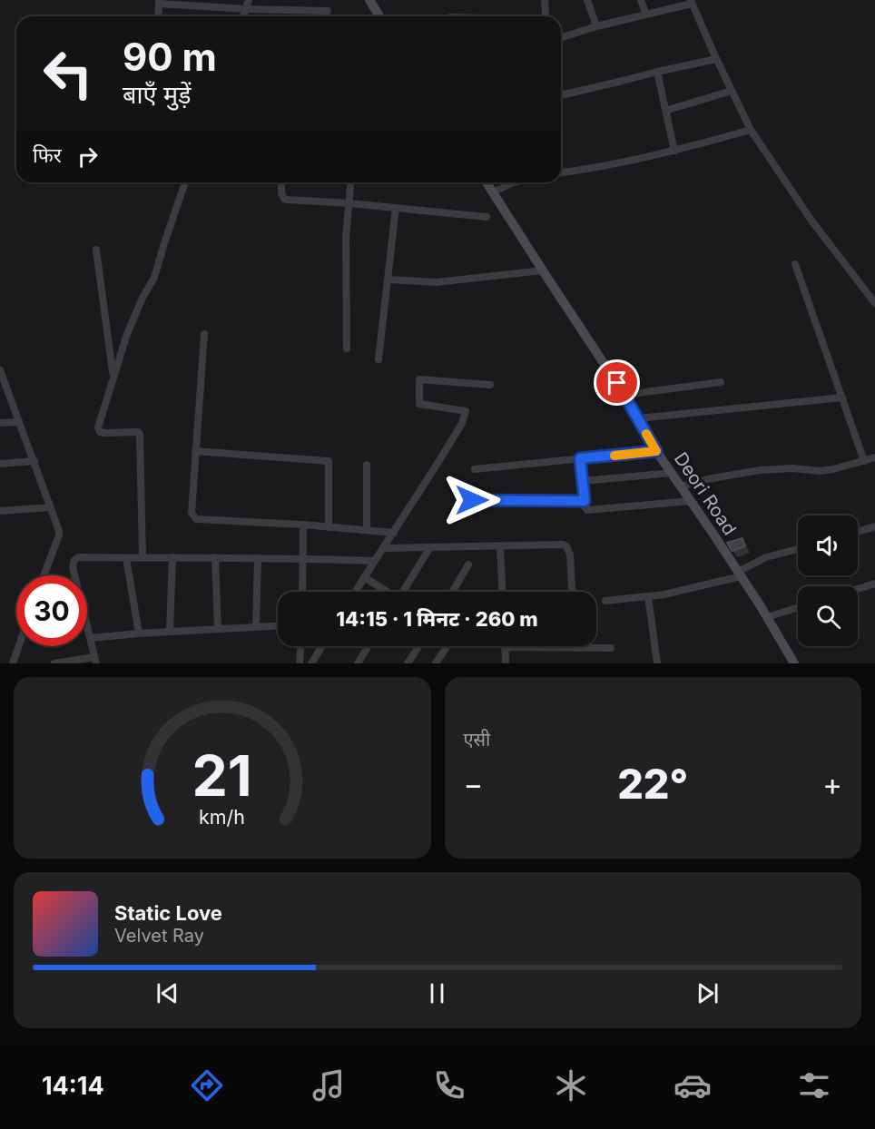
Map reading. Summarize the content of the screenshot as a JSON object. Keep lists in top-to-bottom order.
{
  "streets": {
    "street": ["Deori Road"]
  },
  "page": {
    "turn": ["90 m", "बाएँ मुड़ें"],
    "then": "फिर",
    "limit": "30",
    "trip": "14:15 · 1 मिनट · 260 m",
    "tile": "एसी",
    "heat": ["−", "22°", "+"],
    "song": ["Static Love", "Velvet Ray"],
    "tabs": "14:14",
    "gauge": ["21", "km/h"]
  }
}
